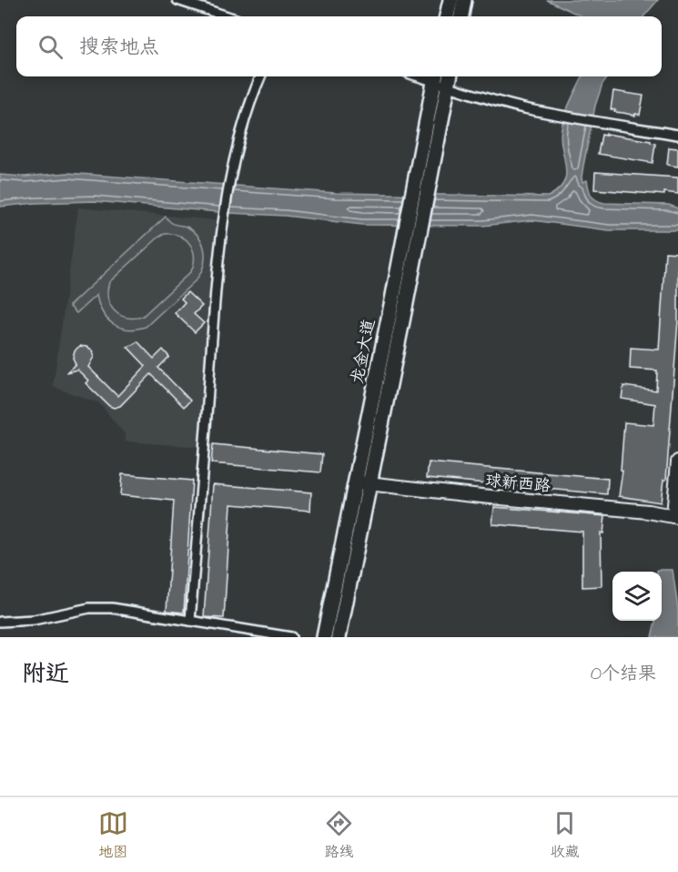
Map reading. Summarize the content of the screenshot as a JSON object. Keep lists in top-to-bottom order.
{
  "streets": {
    "main road": ["龙金大道"],
    "street": ["球新西路"]
  },
  "crossings": [
    ["龙金大道", "球新西路"]
  ],
  "page": {
    "search": "搜索地点",
    "heading": ["附近", "0个结果"],
    "nav": ["地图", "路线", "收藏"]
  }
}
